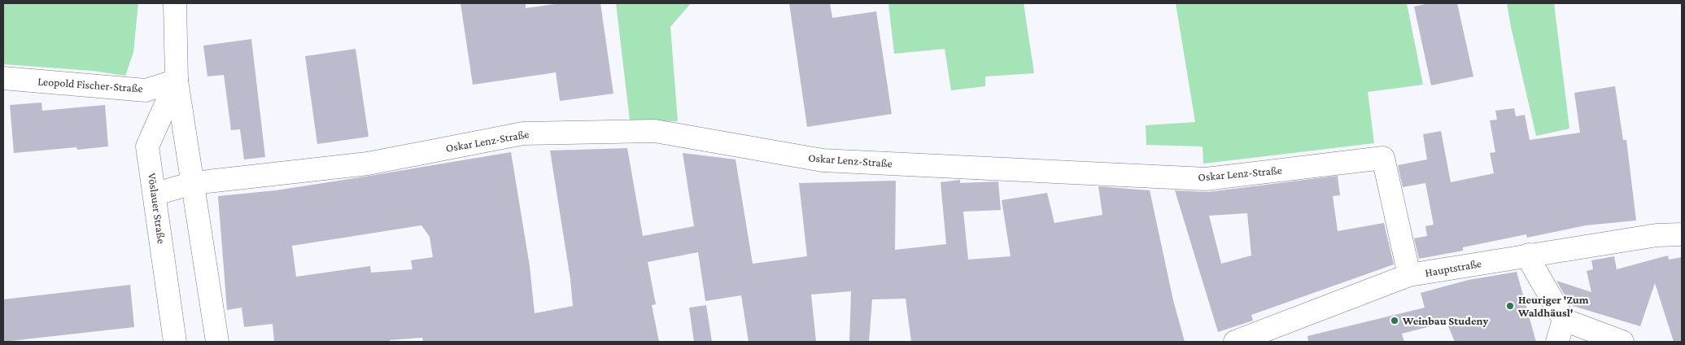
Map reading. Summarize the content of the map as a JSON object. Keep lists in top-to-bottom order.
{
  "streets": {
    "street": [
      "Leopold Fischer-Straße",
      "Oskar Lenz-Straße",
      "Vöslauer Straße",
      "Hauptstraße"
    ]
  },
  "crossings": [
    ["Leopold Fischer-Straße", "Vöslauer Straße"],
    ["Oskar Lenz-Straße", "Vöslauer Straße"],
    ["Oskar Lenz-Straße", "Hauptstraße"]
  ],
  "places": ["Heuriger 'Zum Waldhäusl'", "Weinbau Studeny"]
}
